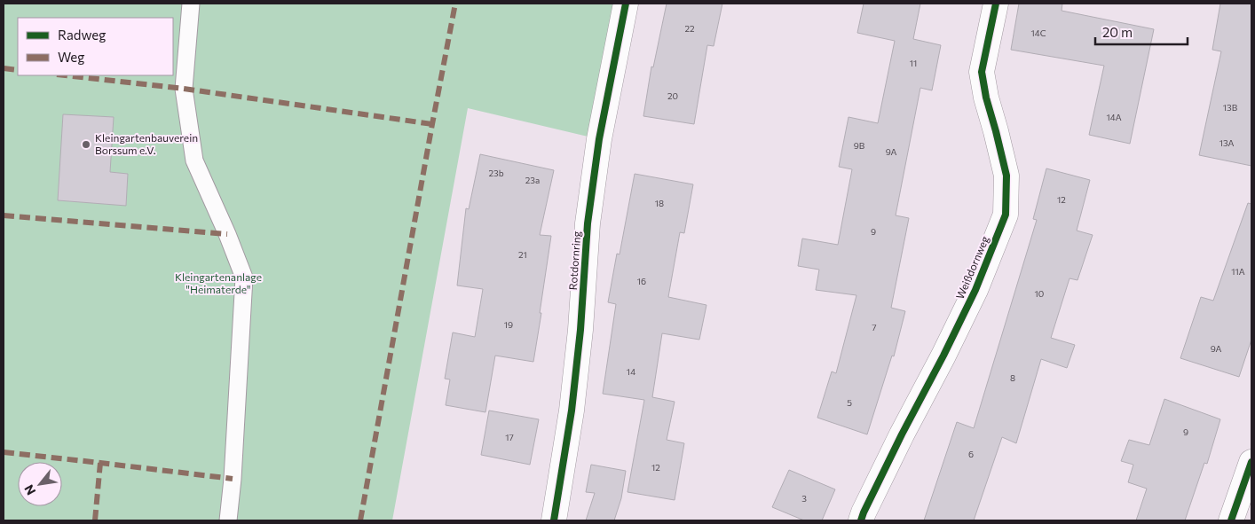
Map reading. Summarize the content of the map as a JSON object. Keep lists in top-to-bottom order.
{
  "streets": {
    "street": ["Rotdornring", "Weißdornweg"]
  },
  "parks": ["Kleingartenanlage \"Heimaterde\""],
  "places": ["Kleingartenbauverein Borssum e.V."],
  "house_numbers": [
    "22",
    "14C",
    "11",
    "20",
    "13B",
    "14A",
    "13A",
    "9B",
    "9A",
    "23b",
    "23a",
    "12",
    "18",
    "9",
    "21",
    "11A",
    "16",
    "10",
    "19",
    "7",
    "9A",
    "14",
    "8",
    "5",
    "9",
    "17",
    "6",
    "12",
    "3"
  ],
  "legend": ["Radweg", "Weg"],
  "scale_bar": "20 m",
  "north": "bottom left"
}
